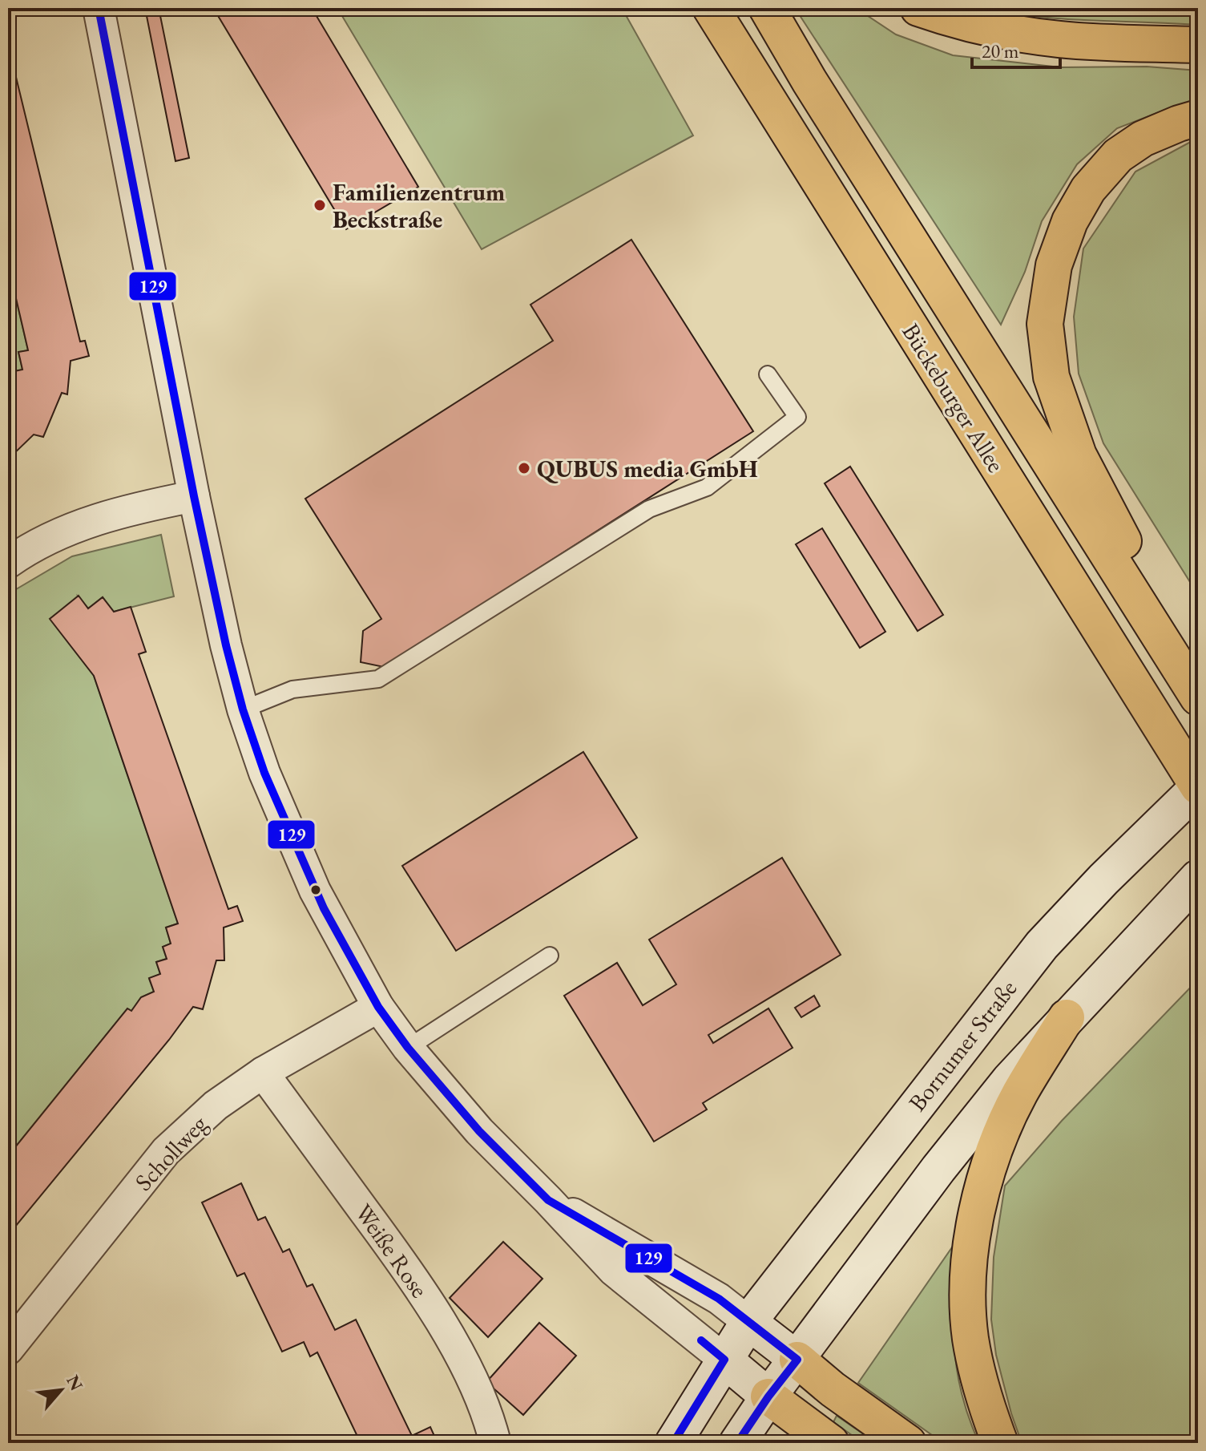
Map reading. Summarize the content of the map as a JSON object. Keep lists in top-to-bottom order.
{
  "streets": {
    "highway": ["Bückeburger Allee"],
    "main road": ["Bornumer Straße"],
    "street": ["Schollweg", "Weiße Rose"]
  },
  "crossings": [
    ["Bückeburger Allee", "Bornumer Straße"],
    ["Schollweg", "Weiße Rose"]
  ],
  "places": ["Familienzentrum Beckstraße", "QUBUS media GmbH"],
  "lines": ["transit line 129"],
  "scale_bar": "20 m",
  "north": "top right"
}
